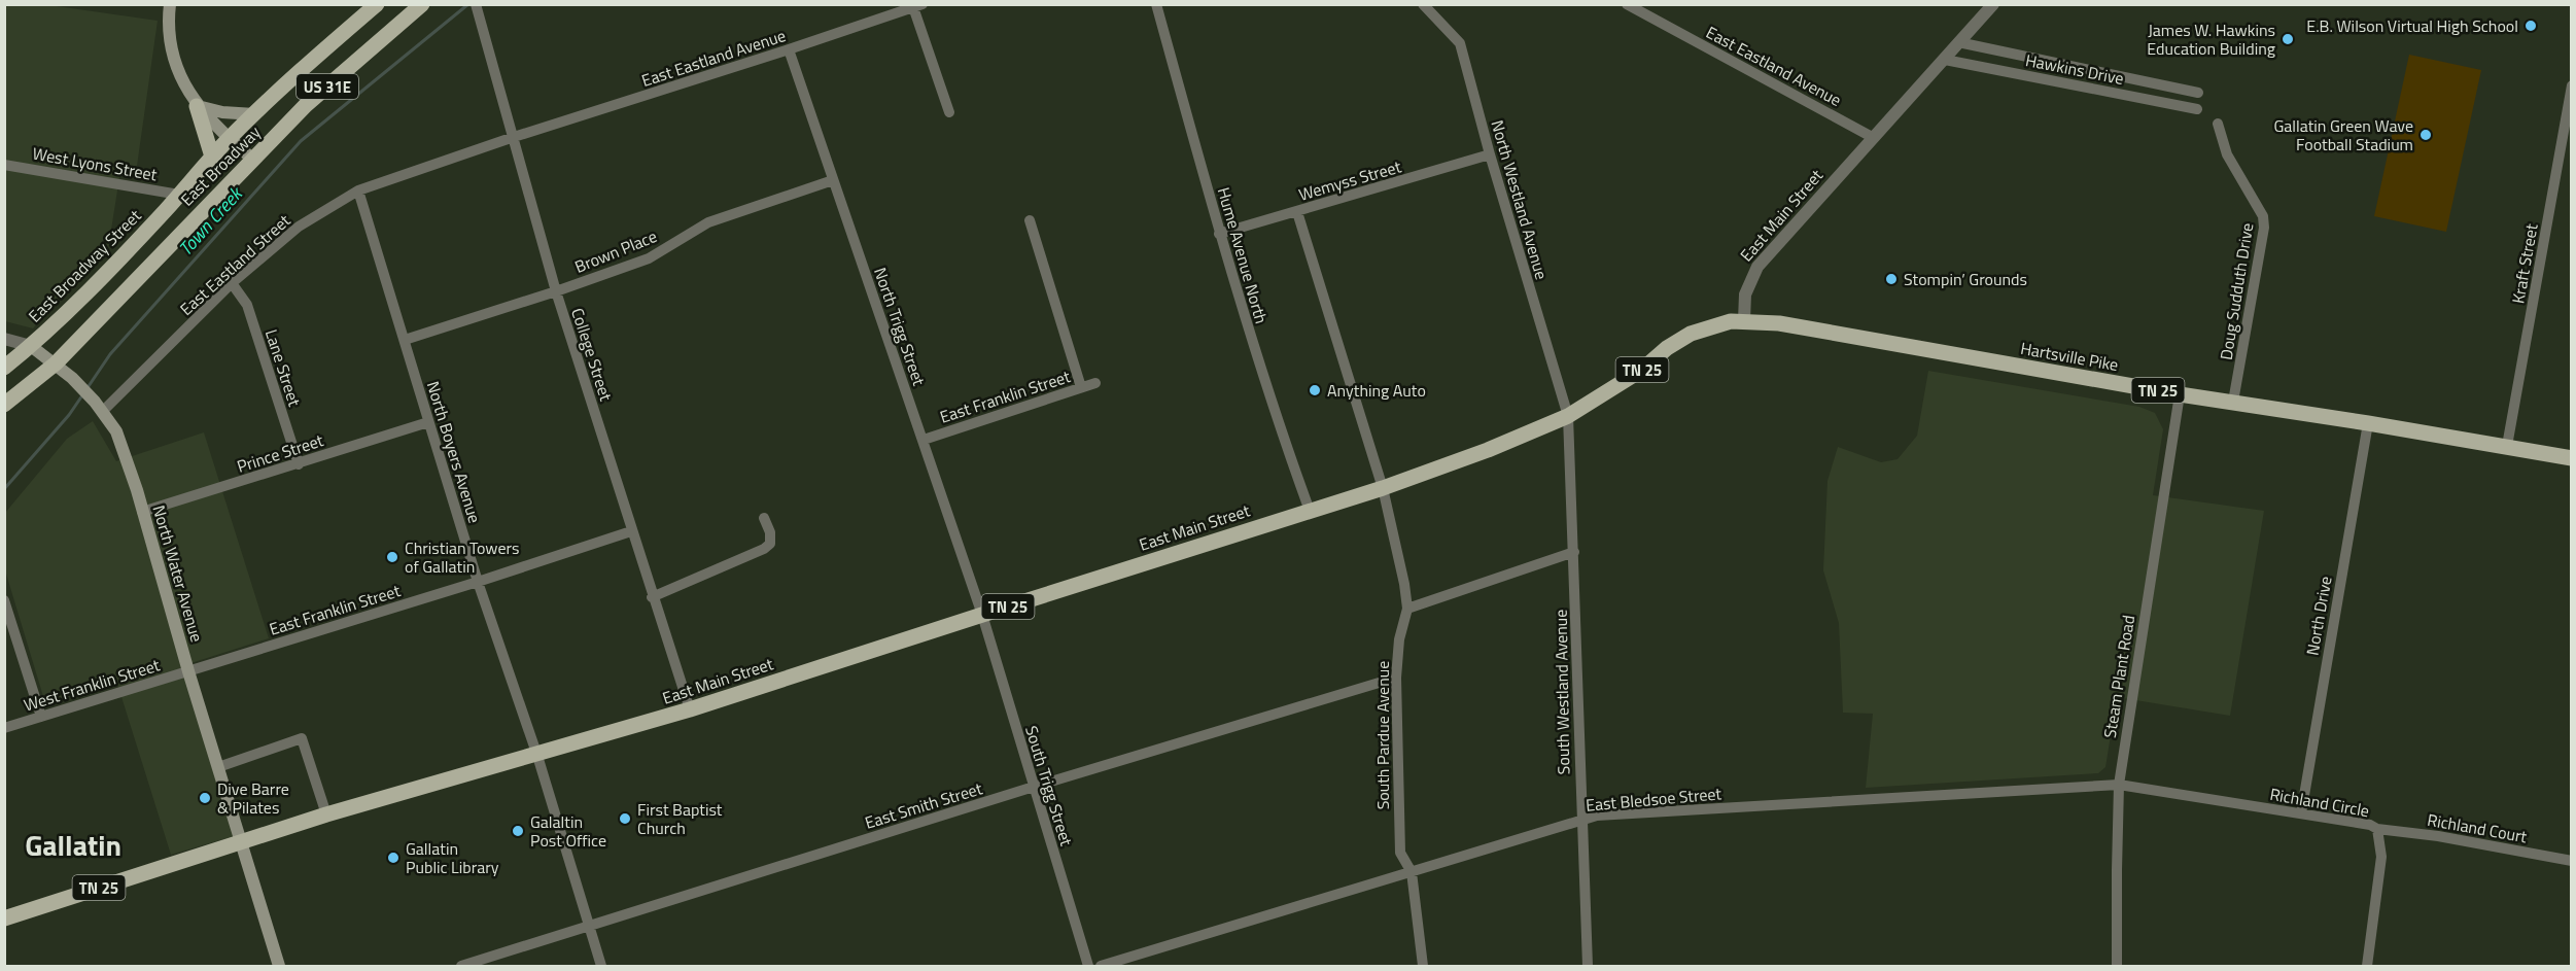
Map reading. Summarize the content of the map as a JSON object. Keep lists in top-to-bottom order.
{
  "streets": {
    "main road": [
      "US 31E",
      "East Broadway",
      "East Main Street",
      "East Broadway Street",
      "Hartsville Pike",
      "TN 25",
      "North Water Avenue"
    ],
    "street": [
      "East Eastland Avenue",
      "Hawkins Drive",
      "West Lyons Street",
      "Wemyss Street",
      "North Westland Avenue",
      "Brown Place",
      "Hume Avenue North",
      "Kraft Street",
      "East Eastland Street",
      "Doug Sudduth Drive",
      "North Trigg Street",
      "College Street",
      "Lane Street",
      "East Franklin Street",
      "North Boyers Avenue",
      "Prince Street",
      "North Drive",
      "Steam Plant Road",
      "West Franklin Street",
      "South Westland Avenue",
      "South Pardue Avenue",
      "South Trigg Street",
      "East Bledsoe Street",
      "Richland Circle",
      "East Smith Street",
      "Richland Court"
    ]
  },
  "crossings": [
    ["East Eastland Avenue", "East Main Street"],
    ["East Eastland Avenue", "East Eastland Street"],
    ["East Eastland Avenue", "North Trigg Street"],
    ["East Eastland Avenue", "College Street"],
    ["Hawkins Drive", "East Main Street"],
    ["US 31E", "East Broadway"],
    ["US 31E", "East Broadway Street"],
    ["US 31E", "North Water Avenue"],
    ["West Lyons Street", "East Broadway"],
    ["East Broadway", "East Broadway Street"],
    ["East Broadway", "North Water Avenue"],
    ["Wemyss Street", "North Westland Avenue"],
    ["Wemyss Street", "Hume Avenue North"],
    ["Wemyss Street", "South Pardue Avenue"],
    ["North Westland Avenue", "East Main Street"],
    ["North Westland Avenue", "South Westland Avenue"],
    ["East Main Street", "Hume Avenue North"],
    ["East Main Street", "North Trigg Street"],
    ["East Main Street", "College Street"],
    ["East Main Street", "Hartsville Pike"],
    ["East Main Street", "TN 25"],
    ["East Main Street", "North Boyers Avenue"],
    ["East Main Street", "North Water Avenue"],
    ["East Main Street", "South Westland Avenue"],
    ["East Main Street", "South Pardue Avenue"],
    ["East Main Street", "South Trigg Street"],
    ["Brown Place", "North Trigg Street"],
    ["Brown Place", "College Street"],
    ["Brown Place", "North Boyers Avenue"],
    ["Kraft Street", "Hartsville Pike"],
    ["East Eastland Street", "College Street"],
    ["East Eastland Street", "Lane Street"],
    ["East Eastland Street", "North Boyers Avenue"],
    ["East Eastland Street", "North Water Avenue"],
    ["East Broadway Street", "North Water Avenue"],
    ["Doug Sudduth Drive", "Hartsville Pike"],
    ["North Trigg Street", "East Franklin Street"],
    ["North Trigg Street", "South Trigg Street"],
    ["College Street", "East Franklin Street"],
    ["Hartsville Pike", "North Drive"],
    ["Hartsville Pike", "Steam Plant Road"],
    ["Lane Street", "Prince Street"],
    ["TN 25", "North Water Avenue"],
    ["East Franklin Street", "North Boyers Avenue"],
    ["East Franklin Street", "North Water Avenue"],
    ["East Franklin Street", "West Franklin Street"],
    ["North Boyers Avenue", "Prince Street"],
    ["North Boyers Avenue", "East Smith Street"],
    ["Prince Street", "North Water Avenue"],
    ["North Water Avenue", "West Franklin Street"],
    ["North Drive", "Richland Circle"],
    ["Steam Plant Road", "East Bledsoe Street"],
    ["Steam Plant Road", "Richland Circle"],
    ["South Westland Avenue", "East Bledsoe Street"],
    ["South Pardue Avenue", "East Bledsoe Street"],
    ["South Pardue Avenue", "East Smith Street"],
    ["South Trigg Street", "East Smith Street"],
    ["East Bledsoe Street", "Richland Circle"],
    ["Richland Circle", "Richland Court"]
  ],
  "districts": ["Gallatin"],
  "water": ["Town Creek"],
  "places": [
    "E.B. Wilson Virtual High School",
    "James W. Hawkins Education Building",
    "Gallatin Green Wave Football Stadium",
    "Stompin’ Grounds",
    "Anything Auto",
    "Christian Towers of Gallatin",
    "Dive Barre & Pilates",
    "First Baptist Church",
    "Galaltin Post Office",
    "Gallatin Public Library"
  ]
}
